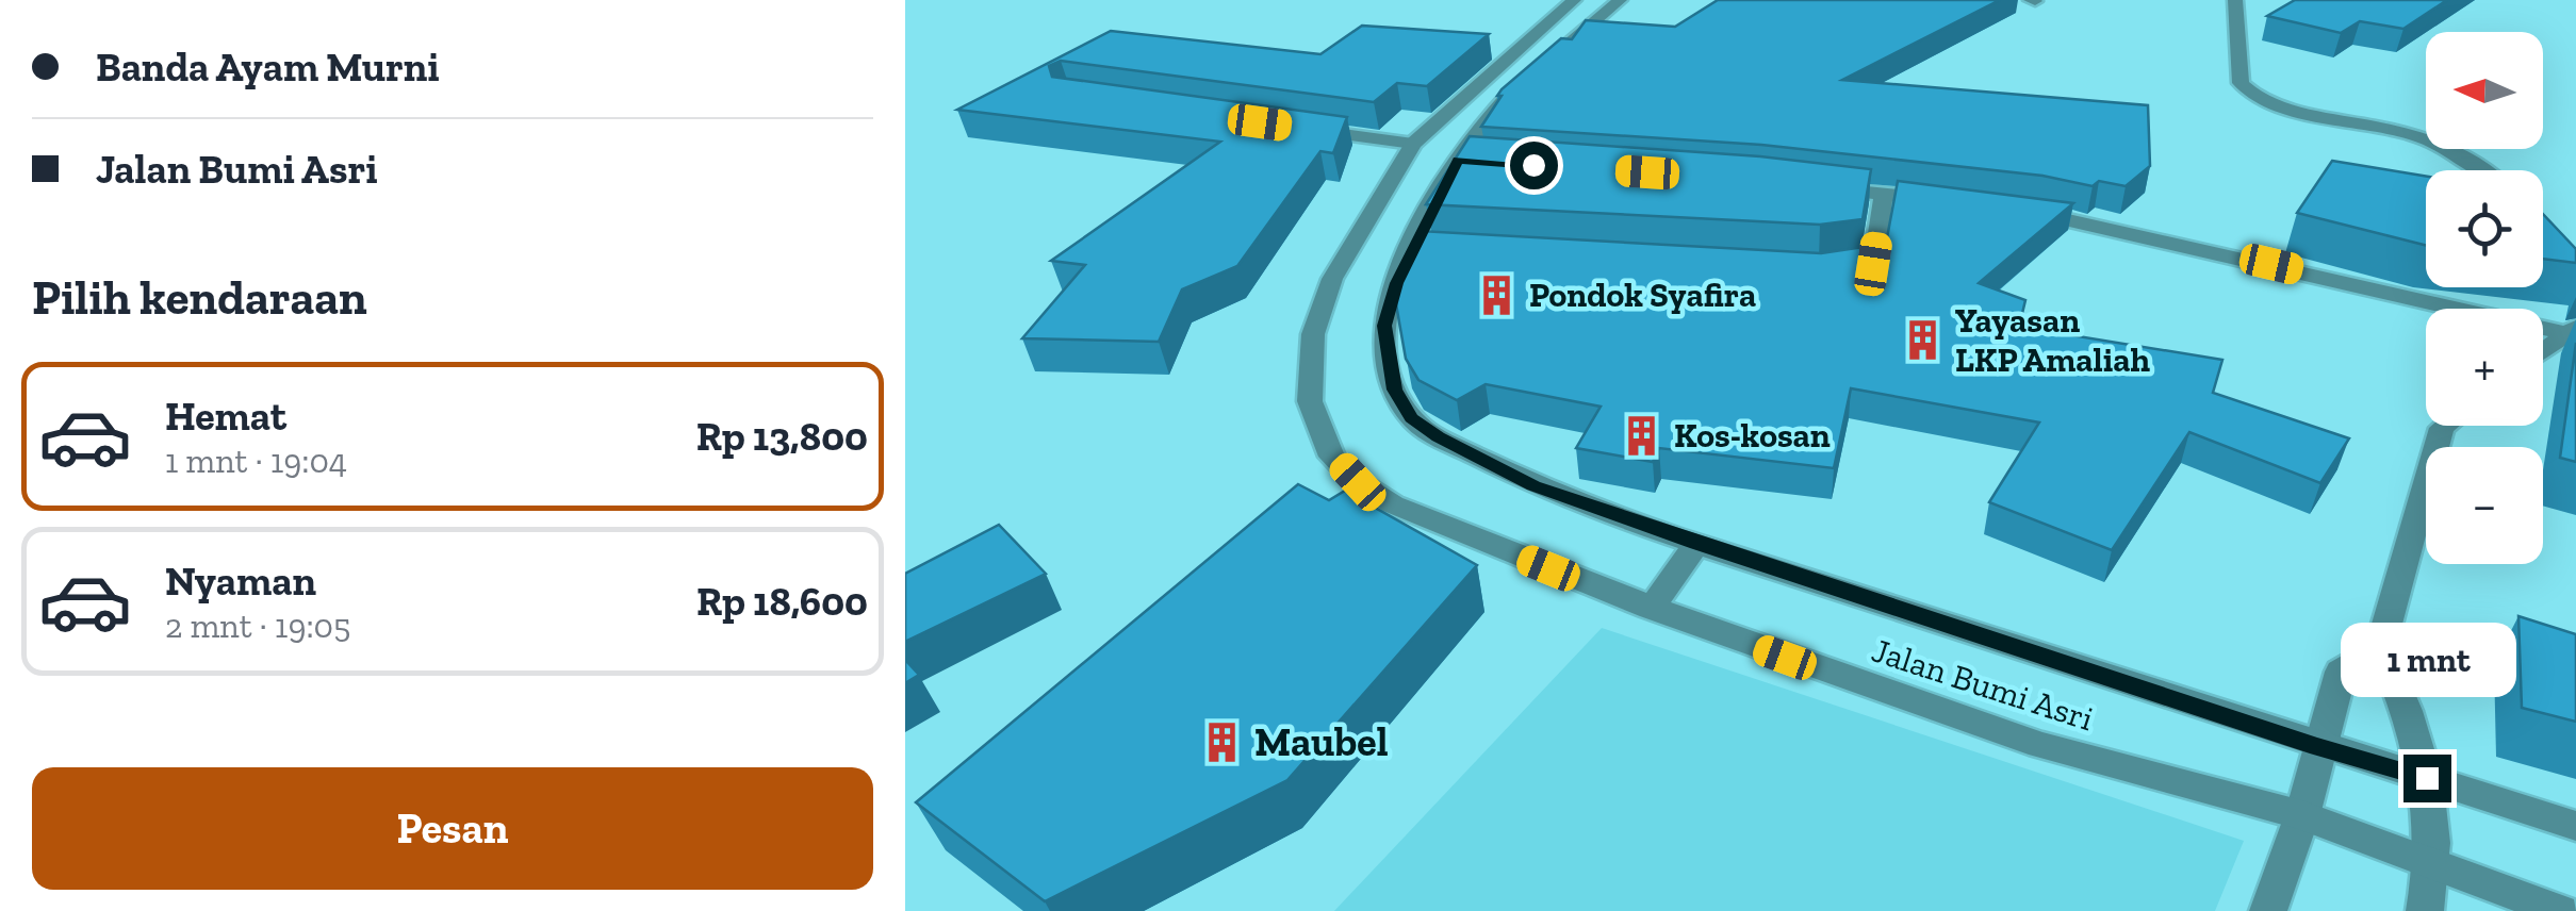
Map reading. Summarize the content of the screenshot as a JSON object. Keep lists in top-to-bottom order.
{
  "streets": {
    "street": ["Jalan Bumi Asri"]
  },
  "places": {
    "building": [
      "Pondok Syafira",
      "Yayasan LKP Amaliah",
      "Kos-kosan",
      "Maubel"
    ]
  },
  "north": "left",
  "page": {
    "banner": ["Banda Ayam Murni", "Jalan Bumi Asri"],
    "map_buttons": ["+", "−"],
    "heading": "Pilih kendaraan",
    "list": [
      {
        "name": "Hemat",
        "note": "1 mnt · 19:04",
        "value": "Rp 13,800"
      },
      {
        "name": "Nyaman",
        "note": "2 mnt · 19:05",
        "value": "Rp 18,600"
      }
    ],
    "bubble": "1 mnt",
    "buttons": "Pesan"
  }
}
